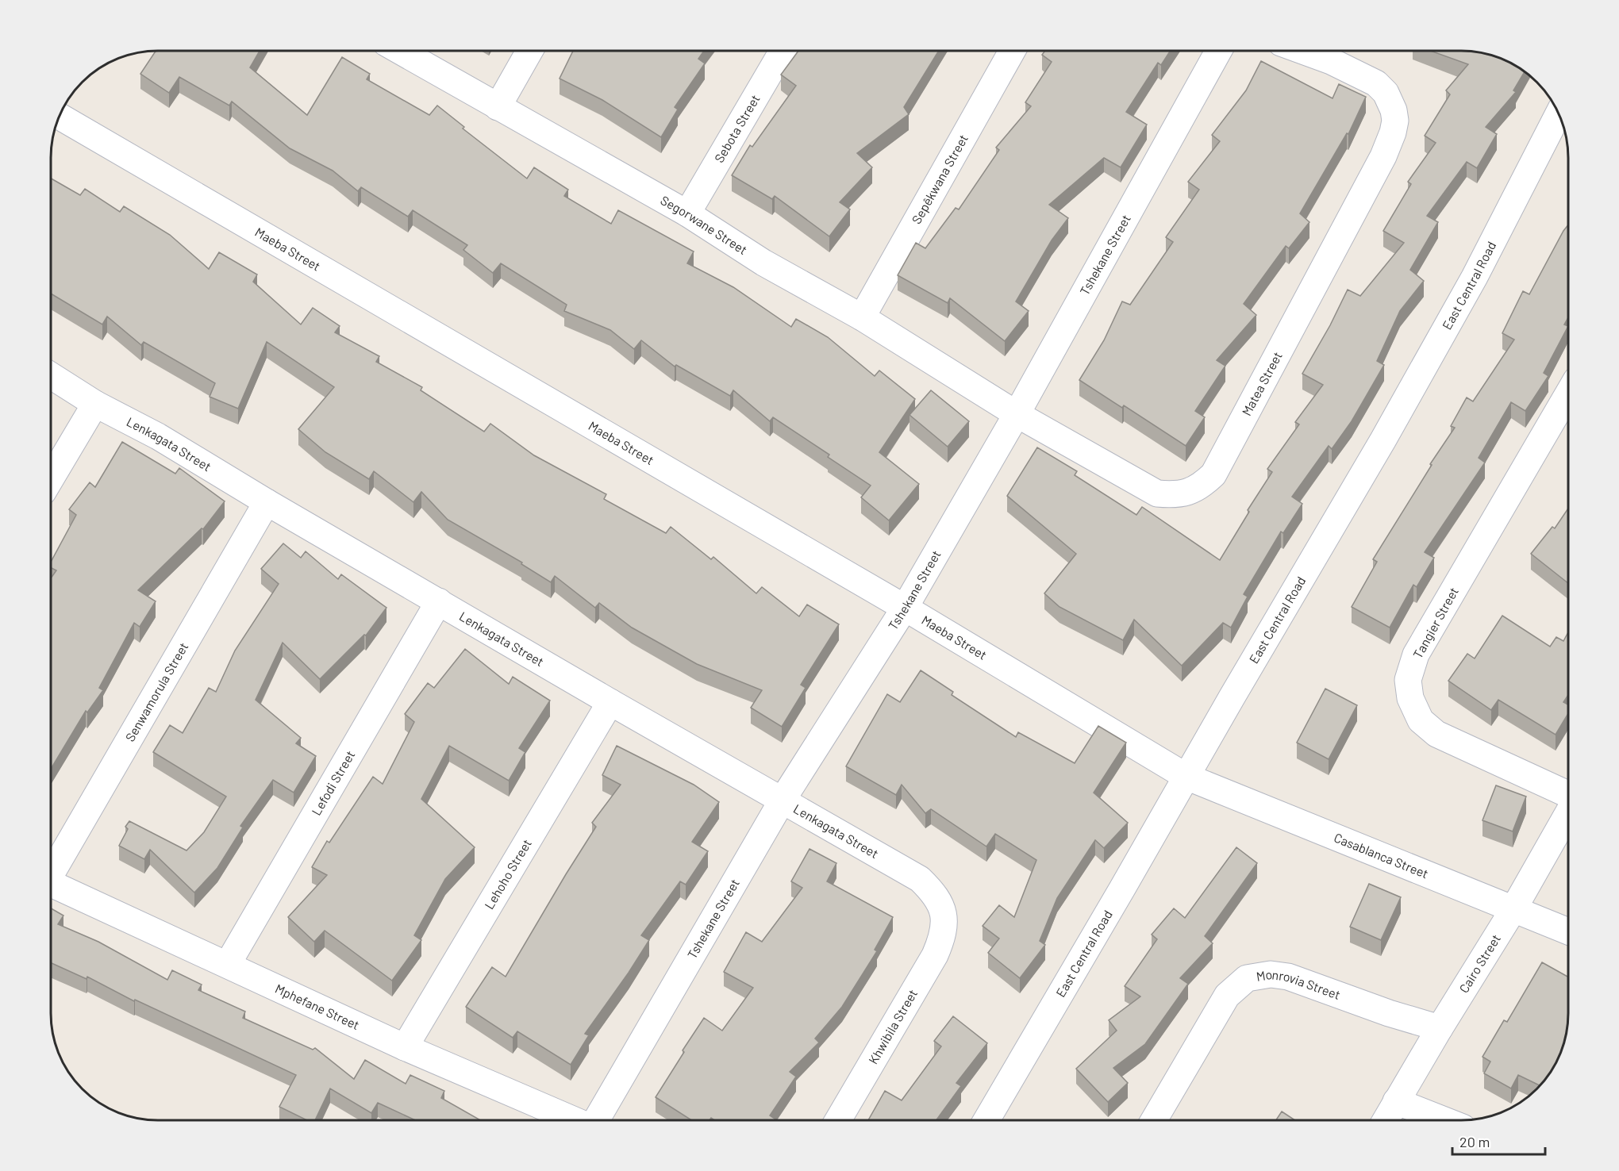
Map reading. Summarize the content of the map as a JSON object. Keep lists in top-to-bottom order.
{
  "streets": {
    "street": [
      "Sebota Street",
      "Sepêkwana Street",
      "Segorwane Street",
      "Maeba Street",
      "Tshekane Street",
      "East Central Road",
      "Matea Street",
      "Lenkagata Street",
      "Tangier Street",
      "Senwamorula Street",
      "Lefodi Street",
      "Casablanca Street",
      "Lehoho Street",
      "Cairo Street",
      "Monrovia Street",
      "Mphefane Street",
      "Khwibila Street"
    ]
  },
  "crossings": [
    ["Sebota Street", "Segorwane Street"],
    ["Sepêkwana Street", "Segorwane Street"],
    ["Segorwane Street", "Tshekane Street"],
    ["Segorwane Street", "Matea Street"],
    ["Maeba Street", "Tshekane Street"],
    ["Maeba Street", "East Central Road"],
    ["Maeba Street", "Casablanca Street"],
    ["Tshekane Street", "Matea Street"],
    ["Tshekane Street", "Lenkagata Street"],
    ["East Central Road", "Casablanca Street"],
    ["Lenkagata Street", "Senwamorula Street"],
    ["Lenkagata Street", "Lefodi Street"],
    ["Lenkagata Street", "Lehoho Street"],
    ["Lenkagata Street", "Khwibila Street"],
    ["Lefodi Street", "Mphefane Street"],
    ["Casablanca Street", "Cairo Street"],
    ["Lehoho Street", "Mphefane Street"],
    ["Cairo Street", "Monrovia Street"]
  ],
  "scale_bar": "20 m"
}
